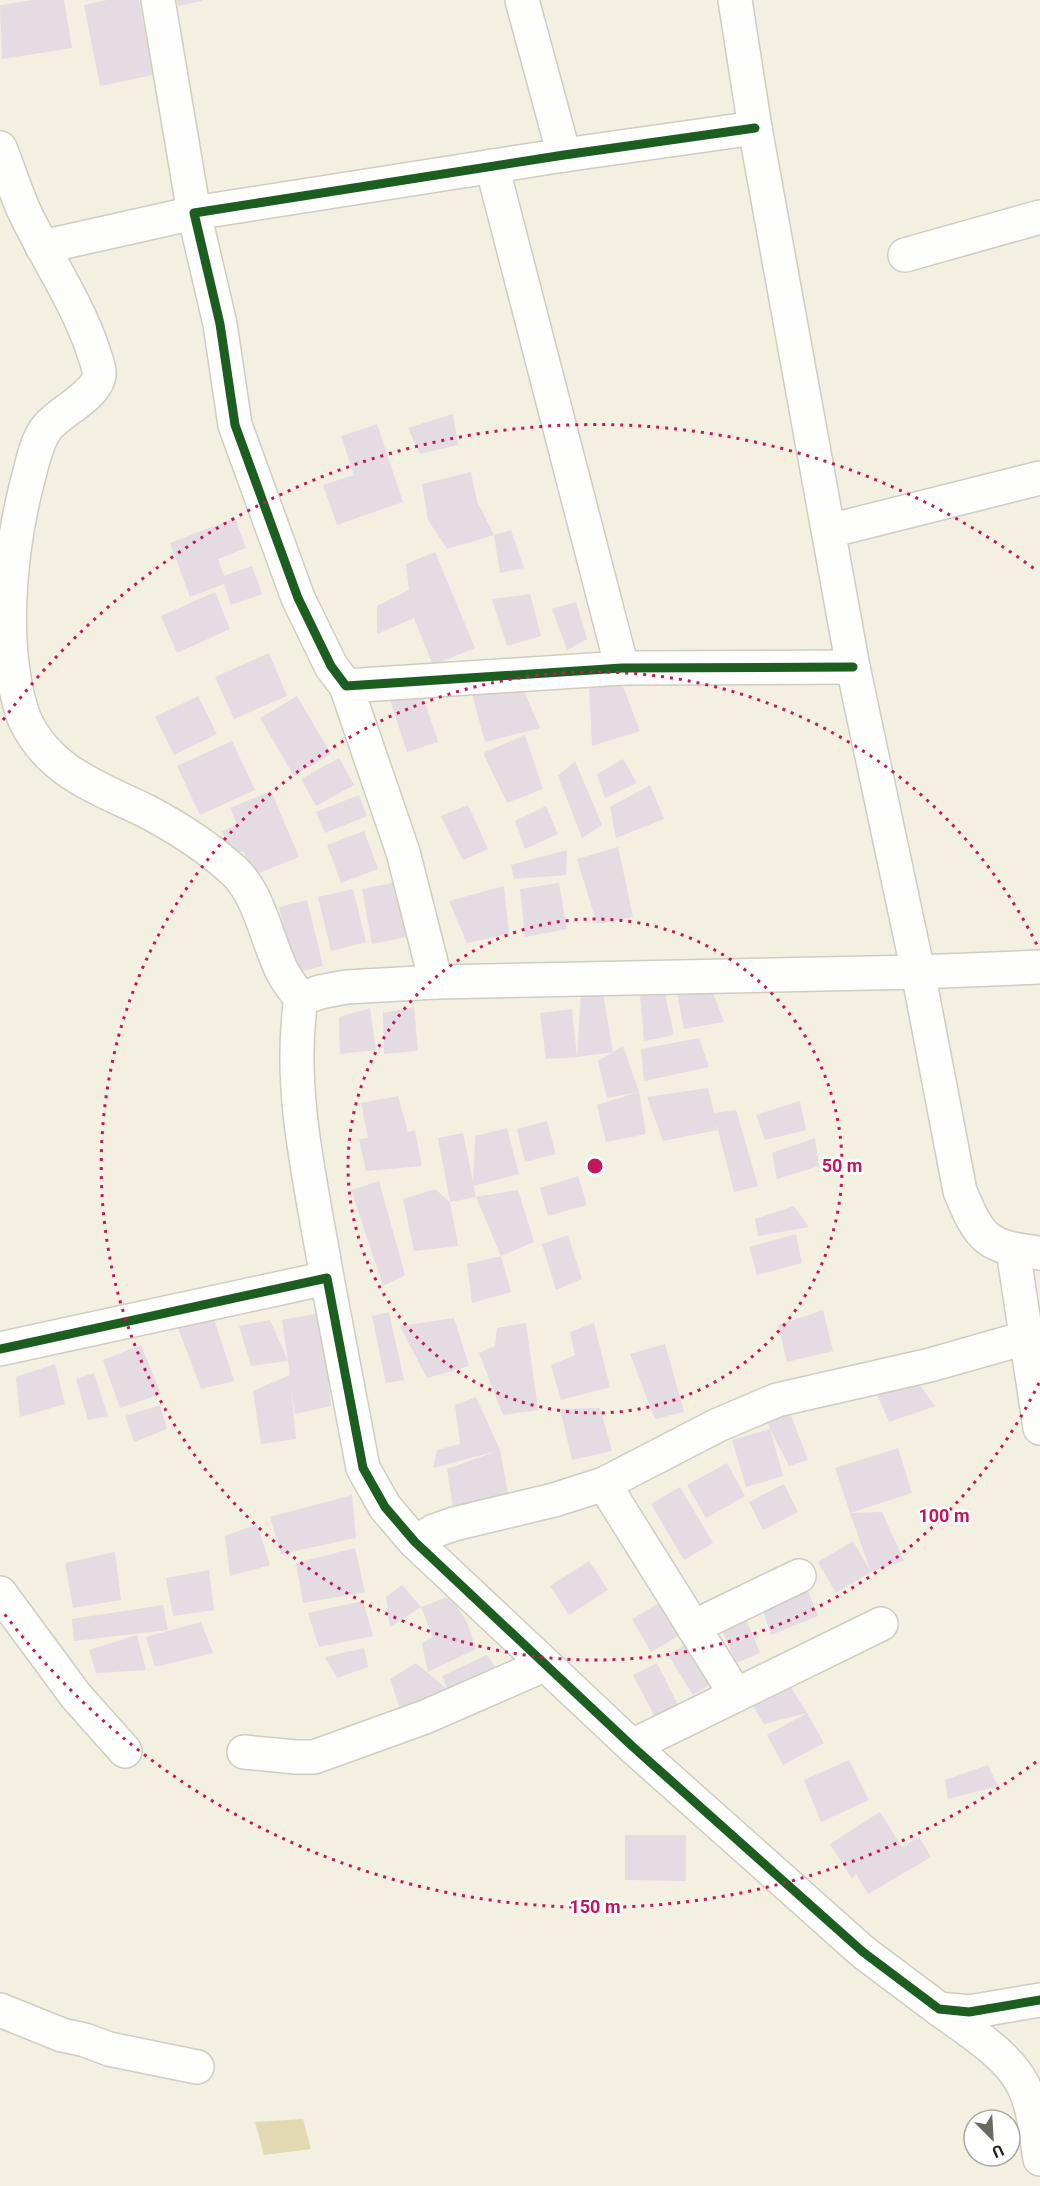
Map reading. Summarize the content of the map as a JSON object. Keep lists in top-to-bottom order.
{
  "north": "bottom right",
  "rings": ["50 m", "100 m", "150 m"]
}
